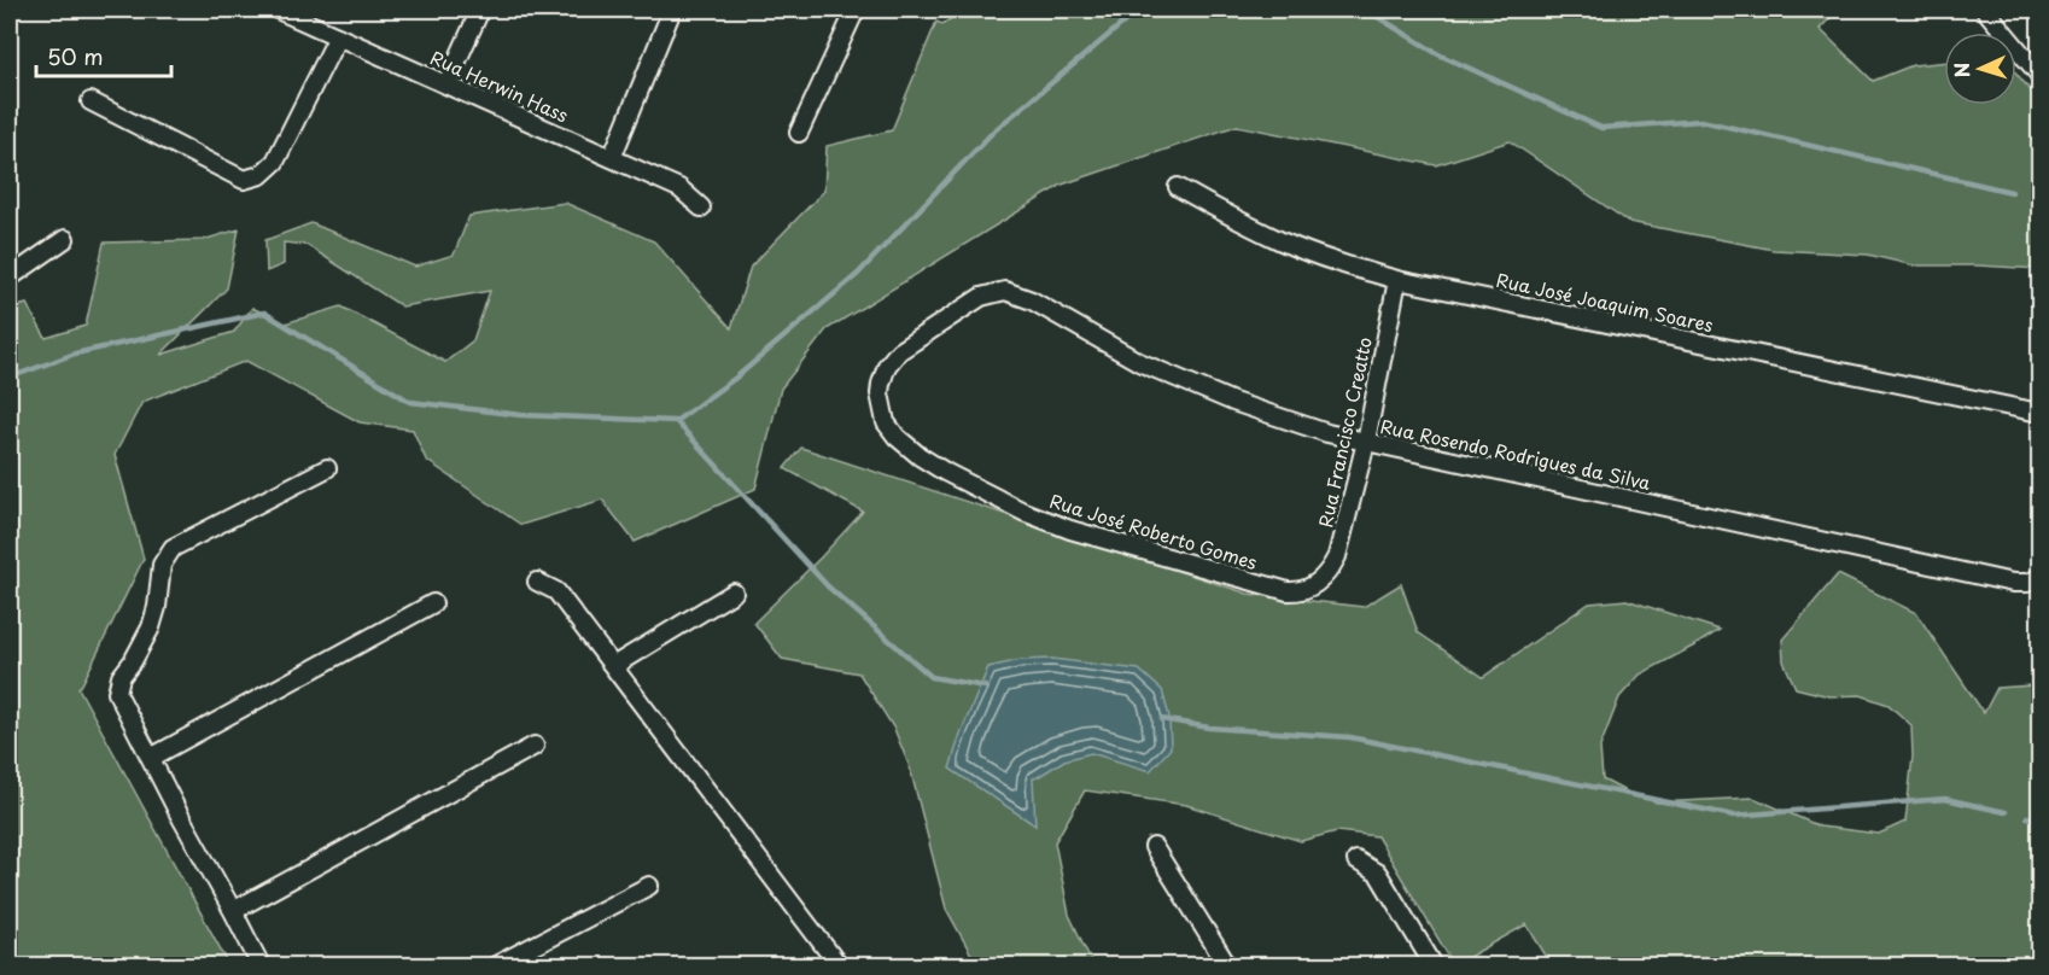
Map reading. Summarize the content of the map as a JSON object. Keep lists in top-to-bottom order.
{
  "streets": {
    "street": [
      "Rua Herwin Hass",
      "Rua José Joaquim Soares",
      "Rua Francisco Creatto",
      "Rua Rosendo Rodrigues da Silva",
      "Rua José Roberto Gomes"
    ]
  },
  "crossings": [
    ["Rua José Joaquim Soares", "Rua Francisco Creatto"],
    ["Rua Francisco Creatto", "Rua Rosendo Rodrigues da Silva"],
    ["Rua Francisco Creatto", "Rua José Roberto Gomes"],
    ["Rua Rosendo Rodrigues da Silva", "Rua José Roberto Gomes"]
  ],
  "scale_bar": "50 m",
  "north": "left"
}
